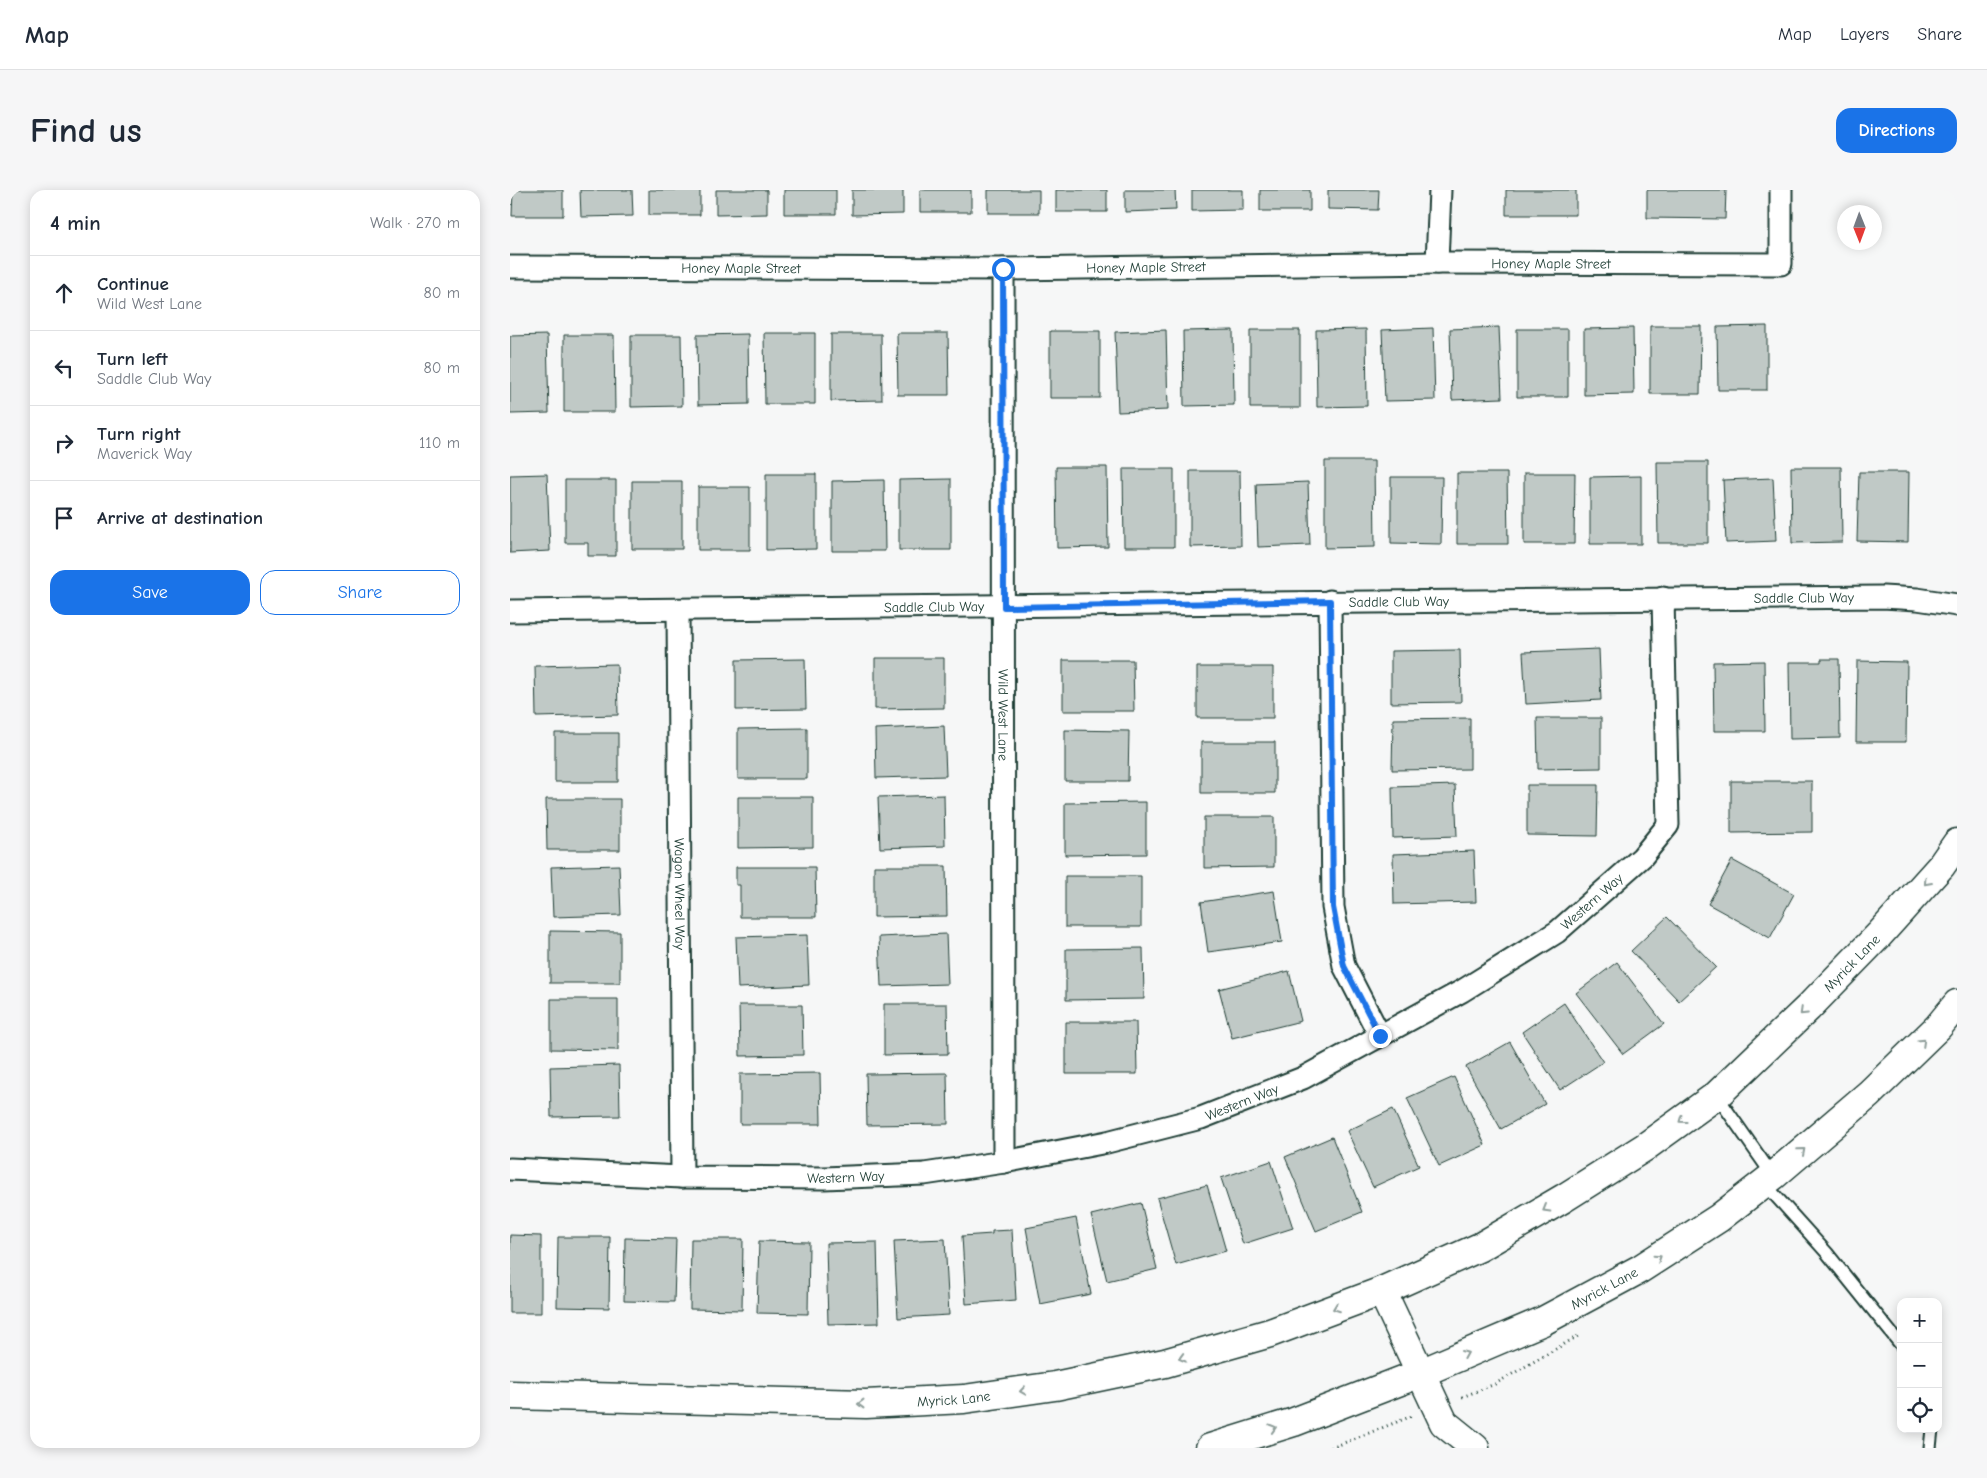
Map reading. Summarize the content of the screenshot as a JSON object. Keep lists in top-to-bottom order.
{
  "streets": {
    "street": [
      "Honey Maple Street",
      "Saddle Club Way",
      "Wild West Lane",
      "Wagon Wheel Way",
      "Western Way",
      "Myrick Lane"
    ]
  },
  "crossings": [
    ["Honey Maple Street", "Wild West Lane"],
    ["Saddle Club Way", "Wild West Lane"],
    ["Saddle Club Way", "Wagon Wheel Way"],
    ["Saddle Club Way", "Western Way"],
    ["Wild West Lane", "Western Way"],
    ["Wagon Wheel Way", "Western Way"]
  ],
  "north": "bottom",
  "page": {
    "header": "Map",
    "nav": ["Map", "Layers", "Share"],
    "buttons": [
      "Directions",
      ["Save", "Share"]
    ],
    "title": "Find us",
    "heading": ["4 min", "Walk · 270 m"],
    "list": [
      ["Continue", "Wild West Lane", "80 m"],
      ["Turn left", "Saddle Club Way", "80 m"],
      ["Turn right", "Maverick Way", "110 m"],
      "Arrive at destination"
    ],
    "map_buttons": ["+", "−"]
  }
}
